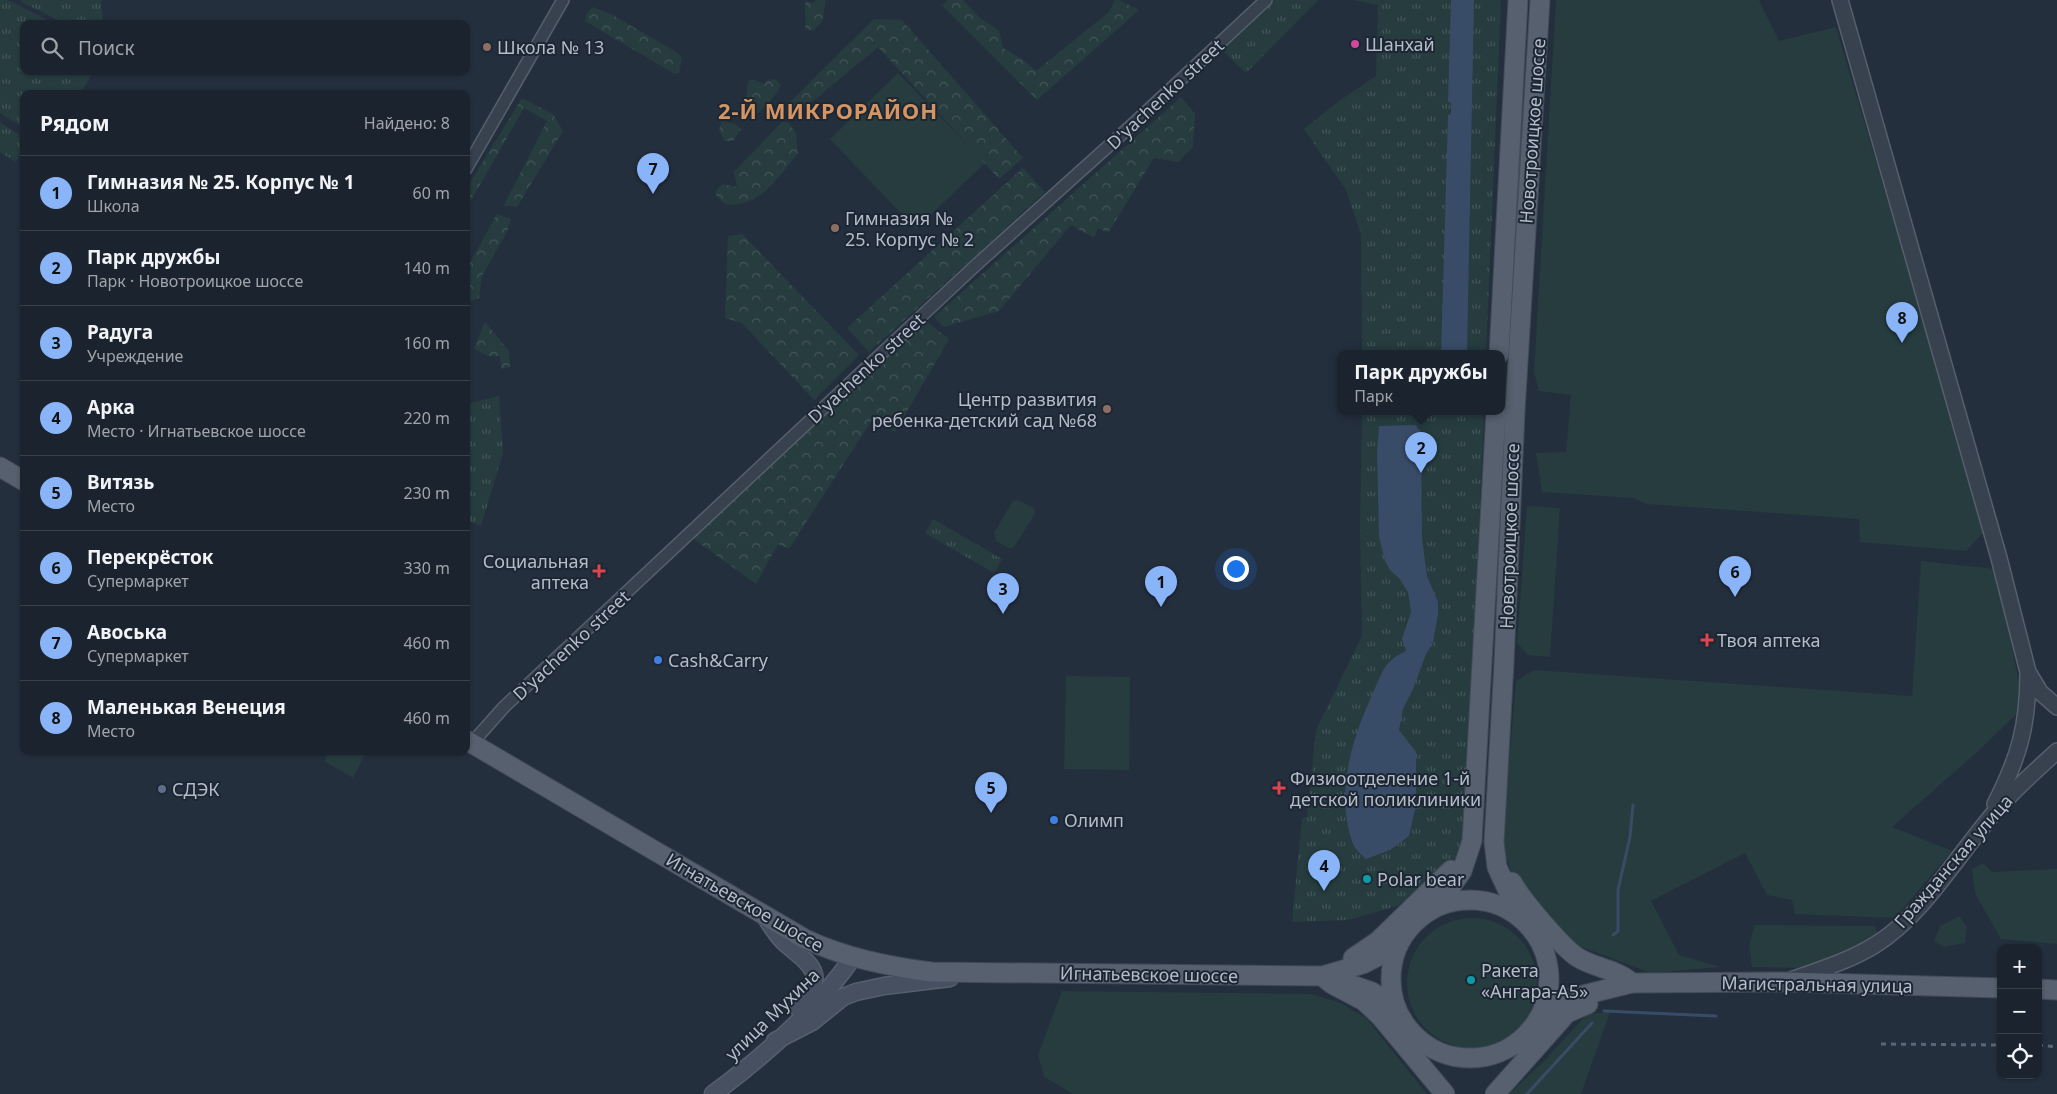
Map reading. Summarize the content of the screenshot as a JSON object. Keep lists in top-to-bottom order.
{
  "streets": {
    "main road": [
      "Новотроицкое шоссе",
      "Игнатьевское шоссе",
      "Магистральная улица",
      "улица Мухина"
    ],
    "street": ["D'yachenko street", "Гражданская улица"]
  },
  "crossings": [
    ["Гражданская улица", "Магистральная улица"],
    ["Игнатьевское шоссе", "улица Мухина"]
  ],
  "districts": ["2-Й МИКРОРАЙОН"],
  "places": {
    "other": [
      "Шанхай",
      "Школа № 13",
      "Гимназия № 25. Корпус № 2",
      "Центр развития ребенка-детский сад №68",
      "Cash&Carry",
      "СДЭК",
      "Олимп",
      "Polar bear",
      "Ракета «Ангара-А5»"
    ],
    "health": ["Социальная аптека", "Твоя аптека", "Физиоотделение 1-й детской поликлиники"]
  },
  "page": {
    "search": "Поиск",
    "heading": ["Рядом", "Найдено: 8"],
    "pins": [
      "7",
      "8",
      "2",
      "6",
      "1",
      "3",
      "5",
      "4"
    ],
    "list": [
      {
        "mark": "1",
        "name": "Гимназия № 25. Корпус № 1",
        "note": "Школа",
        "value": "60 m"
      },
      {
        "mark": "2",
        "name": "Парк дружбы",
        "note": "Парк · Новотроицкое шоссе",
        "value": "140 m"
      },
      {
        "mark": "3",
        "name": "Радуга",
        "note": "Учреждение",
        "value": "160 m"
      },
      {
        "mark": "4",
        "name": "Арка",
        "note": "Место · Игнатьевское шоссе",
        "value": "220 m"
      },
      {
        "mark": "5",
        "name": "Витязь",
        "note": "Место",
        "value": "230 m"
      },
      {
        "mark": "6",
        "name": "Перекрёсток",
        "note": "Супермаркет",
        "value": "330 m"
      },
      {
        "mark": "7",
        "name": "Авоська",
        "note": "Супермаркет",
        "value": "460 m"
      },
      {
        "mark": "8",
        "name": "Маленькая Венеция",
        "note": "Место",
        "value": "460 m"
      }
    ],
    "popup": ["Парк дружбы", "Парк"],
    "map_buttons": ["+", "−"]
  }
}
